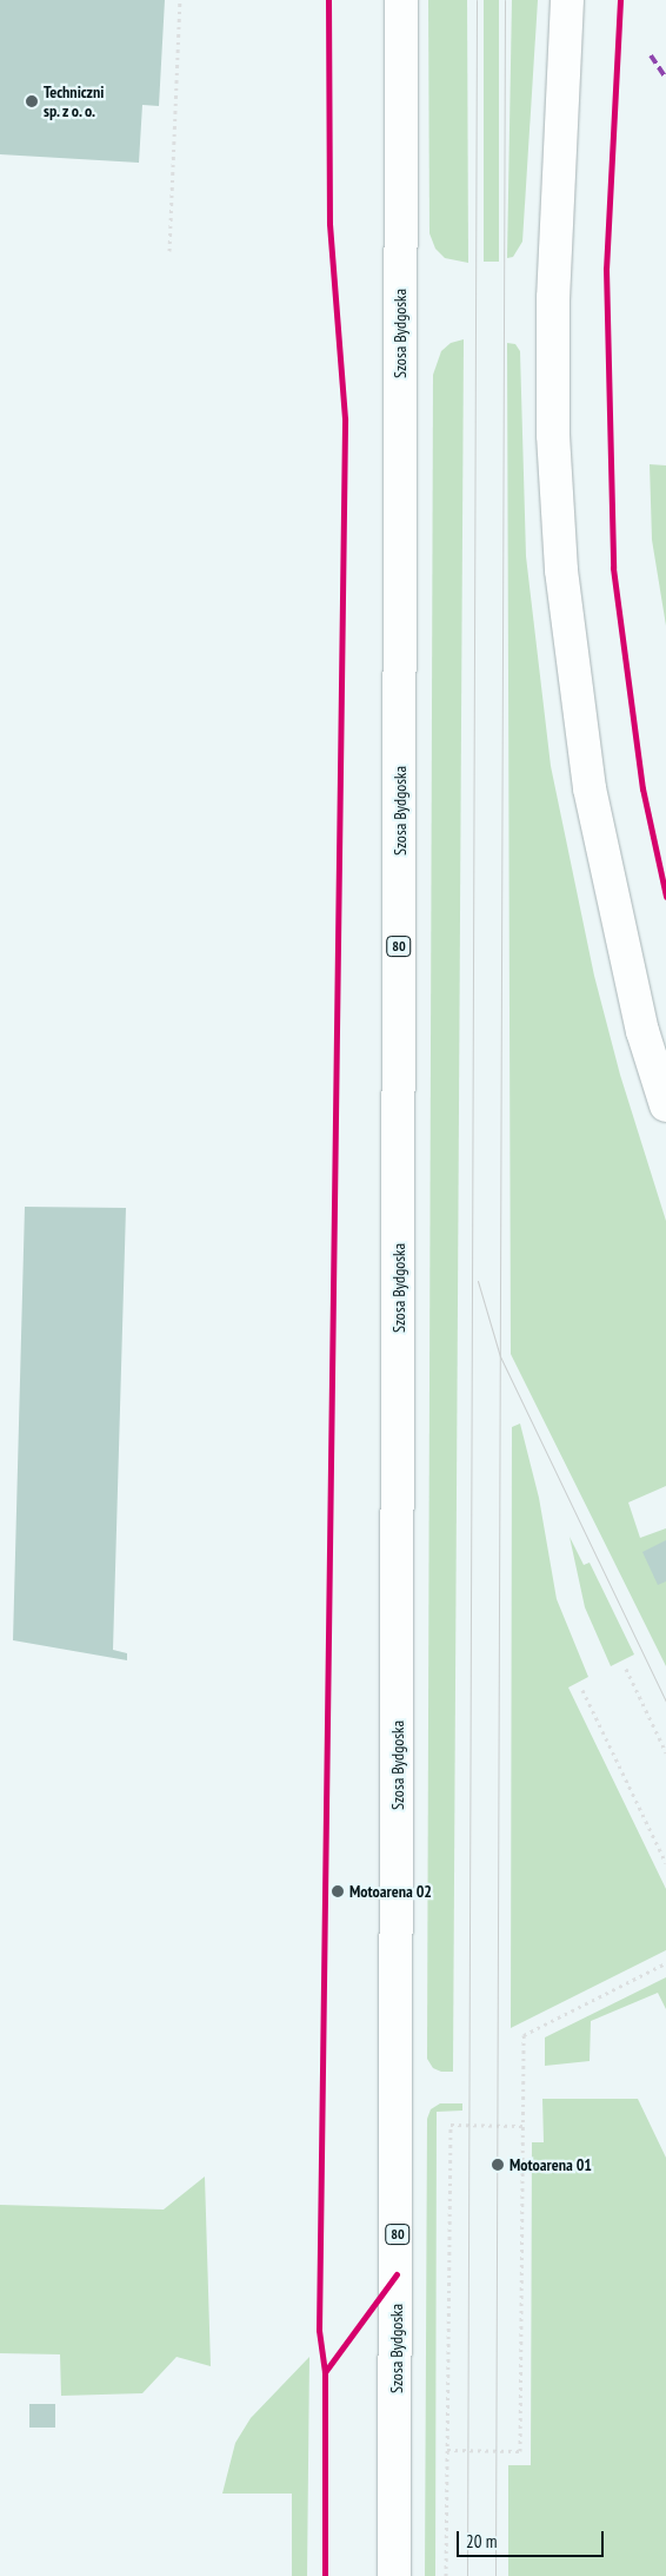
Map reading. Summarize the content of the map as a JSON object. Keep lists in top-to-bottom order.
{
  "streets": {
    "main road": ["Szosa Bydgoska", "80"]
  },
  "places": ["Techniczni sp. z o. o.", "Motoarena 02", "Motoarena 01"],
  "scale_bar": "20 m"
}
